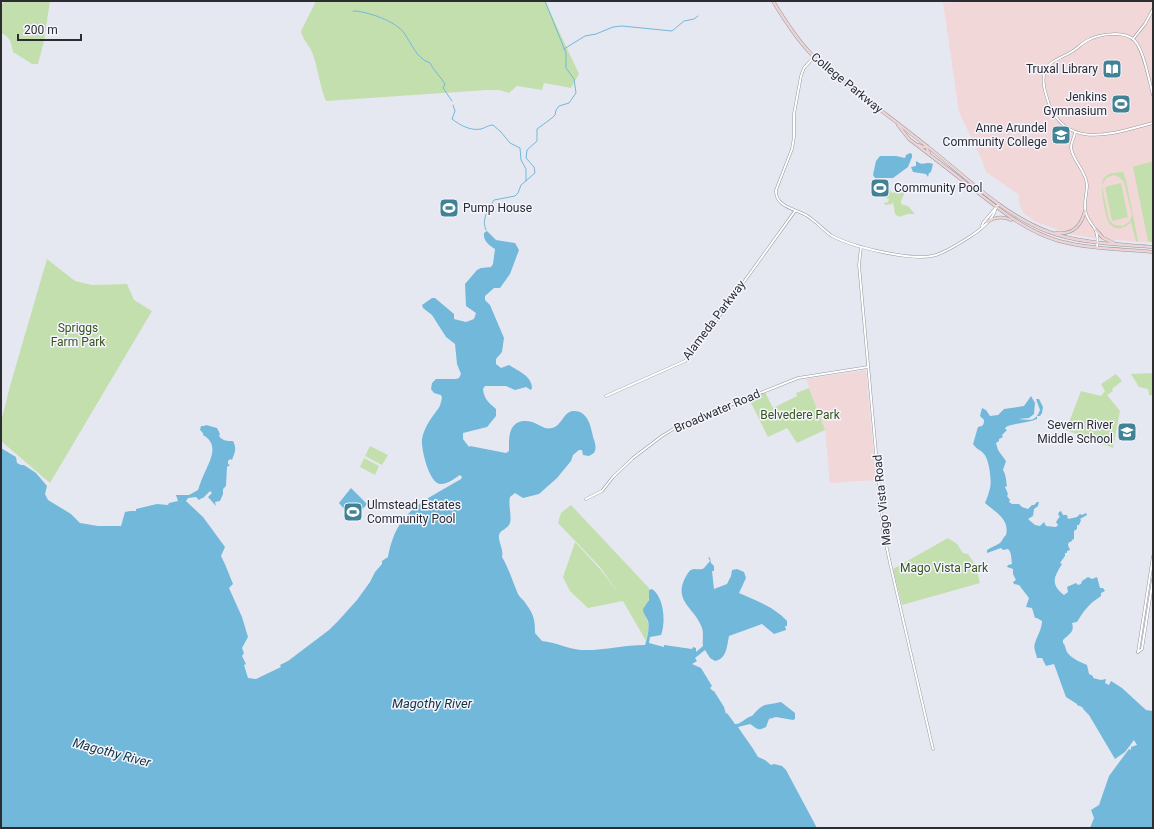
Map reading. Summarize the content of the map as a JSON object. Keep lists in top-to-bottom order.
{
  "streets": {
    "main road": ["College Parkway"],
    "street": ["Alameda Parkway", "Broadwater Road", "Mago Vista Road"]
  },
  "crossings": [
    ["Broadwater Road", "Mago Vista Road"]
  ],
  "water": ["Magothy River"],
  "parks": ["Spriggs Farm Park", "Belvedere Park", "Mago Vista Park"],
  "places": {
    "library": ["Truxal Library"],
    "sports": [
      "Jenkins Gymnasium",
      "Community Pool",
      "Pump House",
      "Ulmstead Estates Community Pool"
    ],
    "school or university": ["Anne Arundel Community College", "Severn River Middle School"]
  },
  "scale_bar": "200 m"
}
